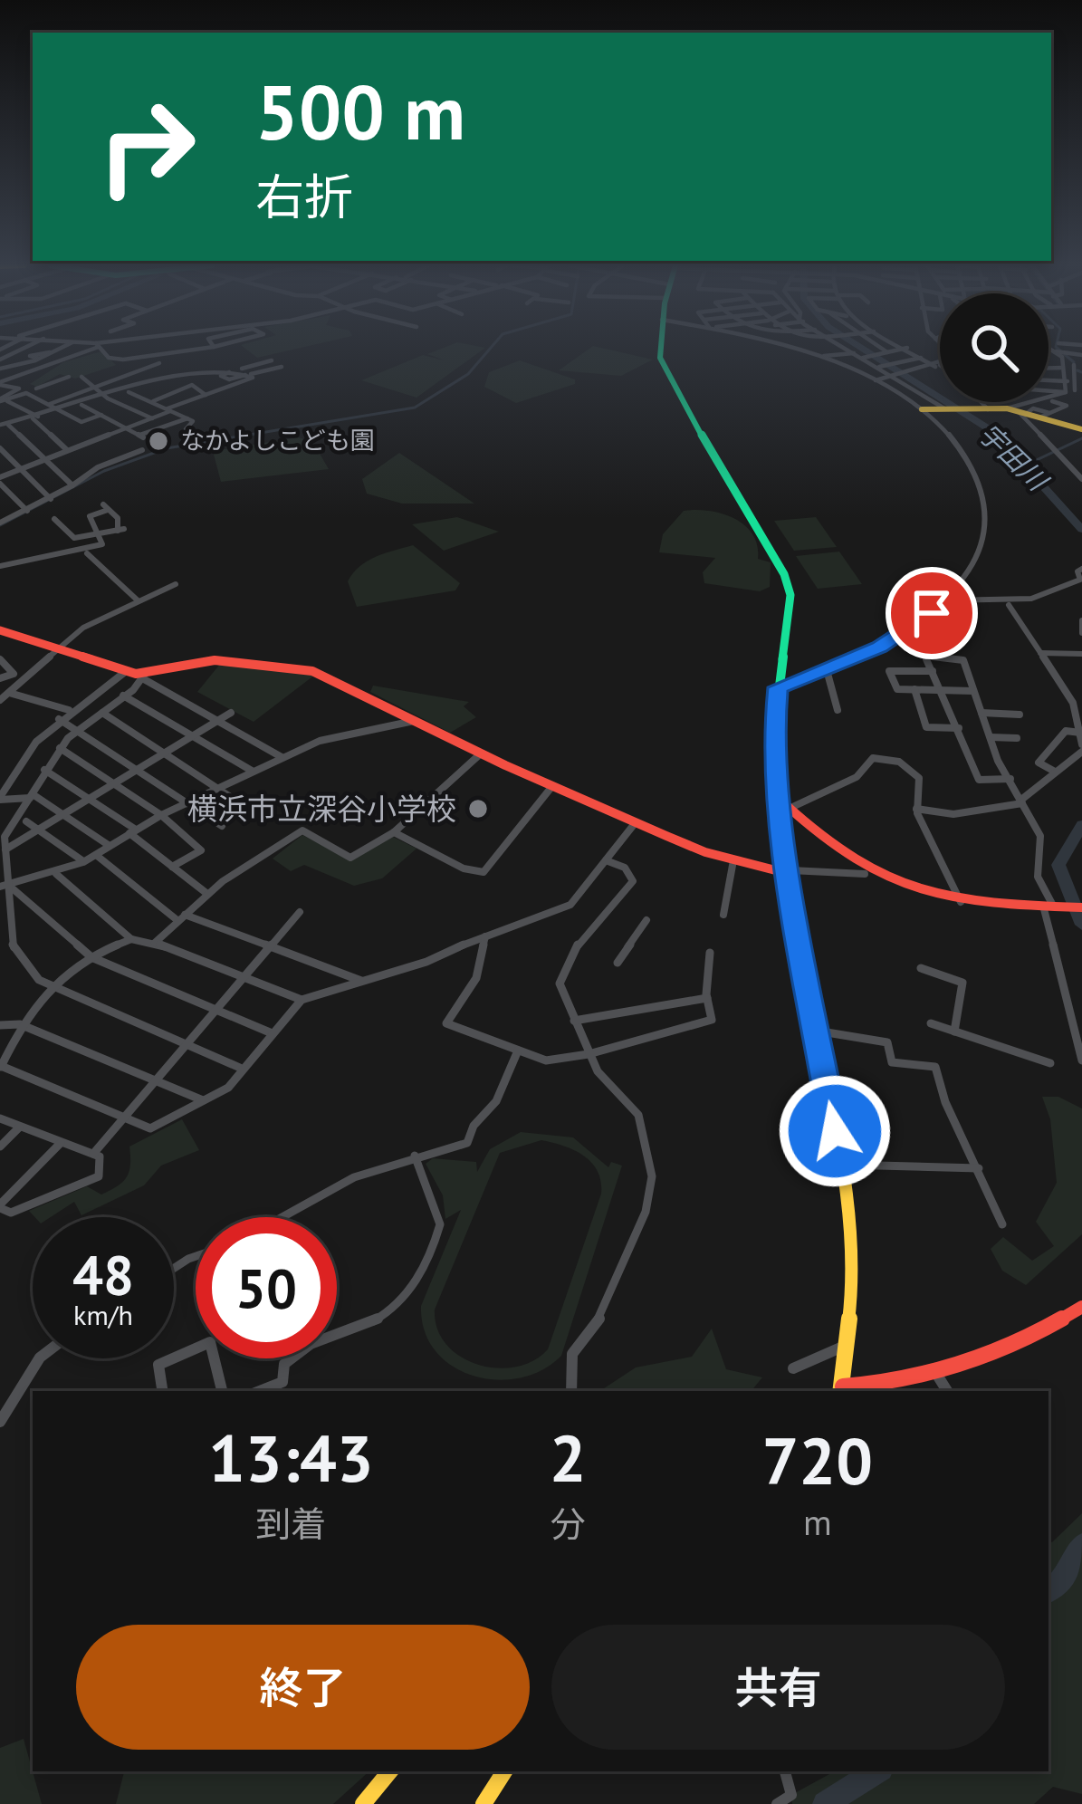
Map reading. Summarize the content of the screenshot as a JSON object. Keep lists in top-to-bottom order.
{
  "water": ["宇田川"],
  "places": ["なかよしこども園", "横浜市立深谷小学校"],
  "page": {
    "turn": ["500 m", "右折"],
    "speed": "48 km/h",
    "limit": "50",
    "eta": [
      "13:43",
      "到着",
      "2",
      "分",
      "720",
      "m"
    ],
    "buttons": ["終了", "共有"]
  }
}
